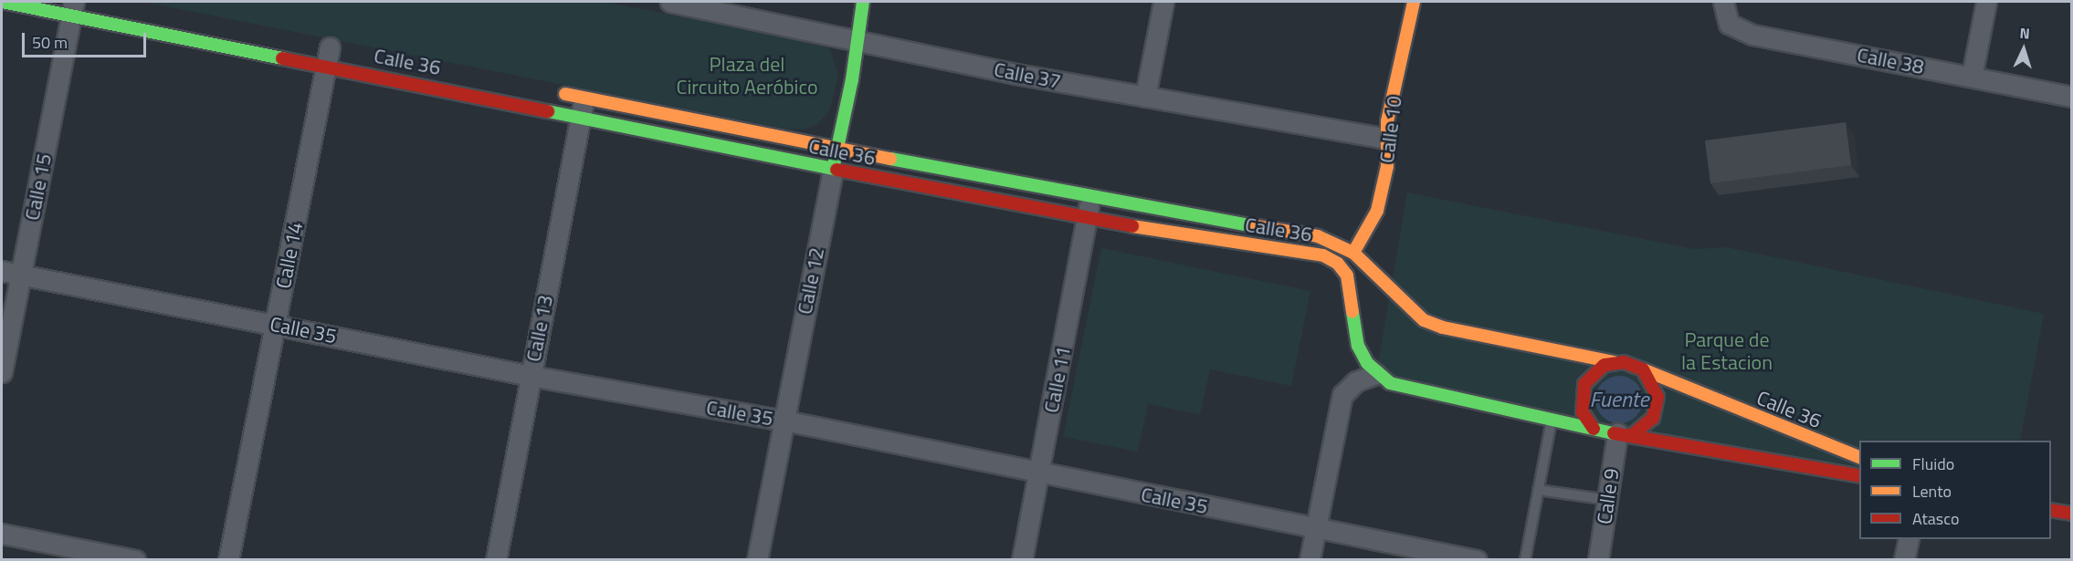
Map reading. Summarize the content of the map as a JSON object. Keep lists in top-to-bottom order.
{
  "streets": {
    "street": [
      "Calle 38",
      "Calle 36",
      "Calle 37",
      "Calle 10",
      "Calle 15",
      "Calle 14",
      "Calle 12",
      "Calle 13",
      "Calle 35",
      "Calle 11",
      "Calle 9"
    ]
  },
  "crossings": [
    ["Calle 36", "Calle 10"],
    ["Calle 36", "Calle 15"],
    ["Calle 36", "Calle 14"],
    ["Calle 36", "Calle 12"],
    ["Calle 36", "Calle 13"],
    ["Calle 36", "Calle 11"],
    ["Calle 36", "Calle 9"],
    ["Calle 37", "Calle 10"],
    ["Calle 37", "Calle 12"],
    ["Calle 15", "Calle 35"],
    ["Calle 14", "Calle 35"],
    ["Calle 12", "Calle 35"],
    ["Calle 13", "Calle 35"],
    ["Calle 35", "Calle 11"]
  ],
  "water": ["Fuente"],
  "parks": ["Plaza del Circuito Aeróbico", "Parque de la Estacion"],
  "legend": ["Fluido", "Lento", "Atasco"],
  "scale_bar": "50 m",
  "north": "top"
}
